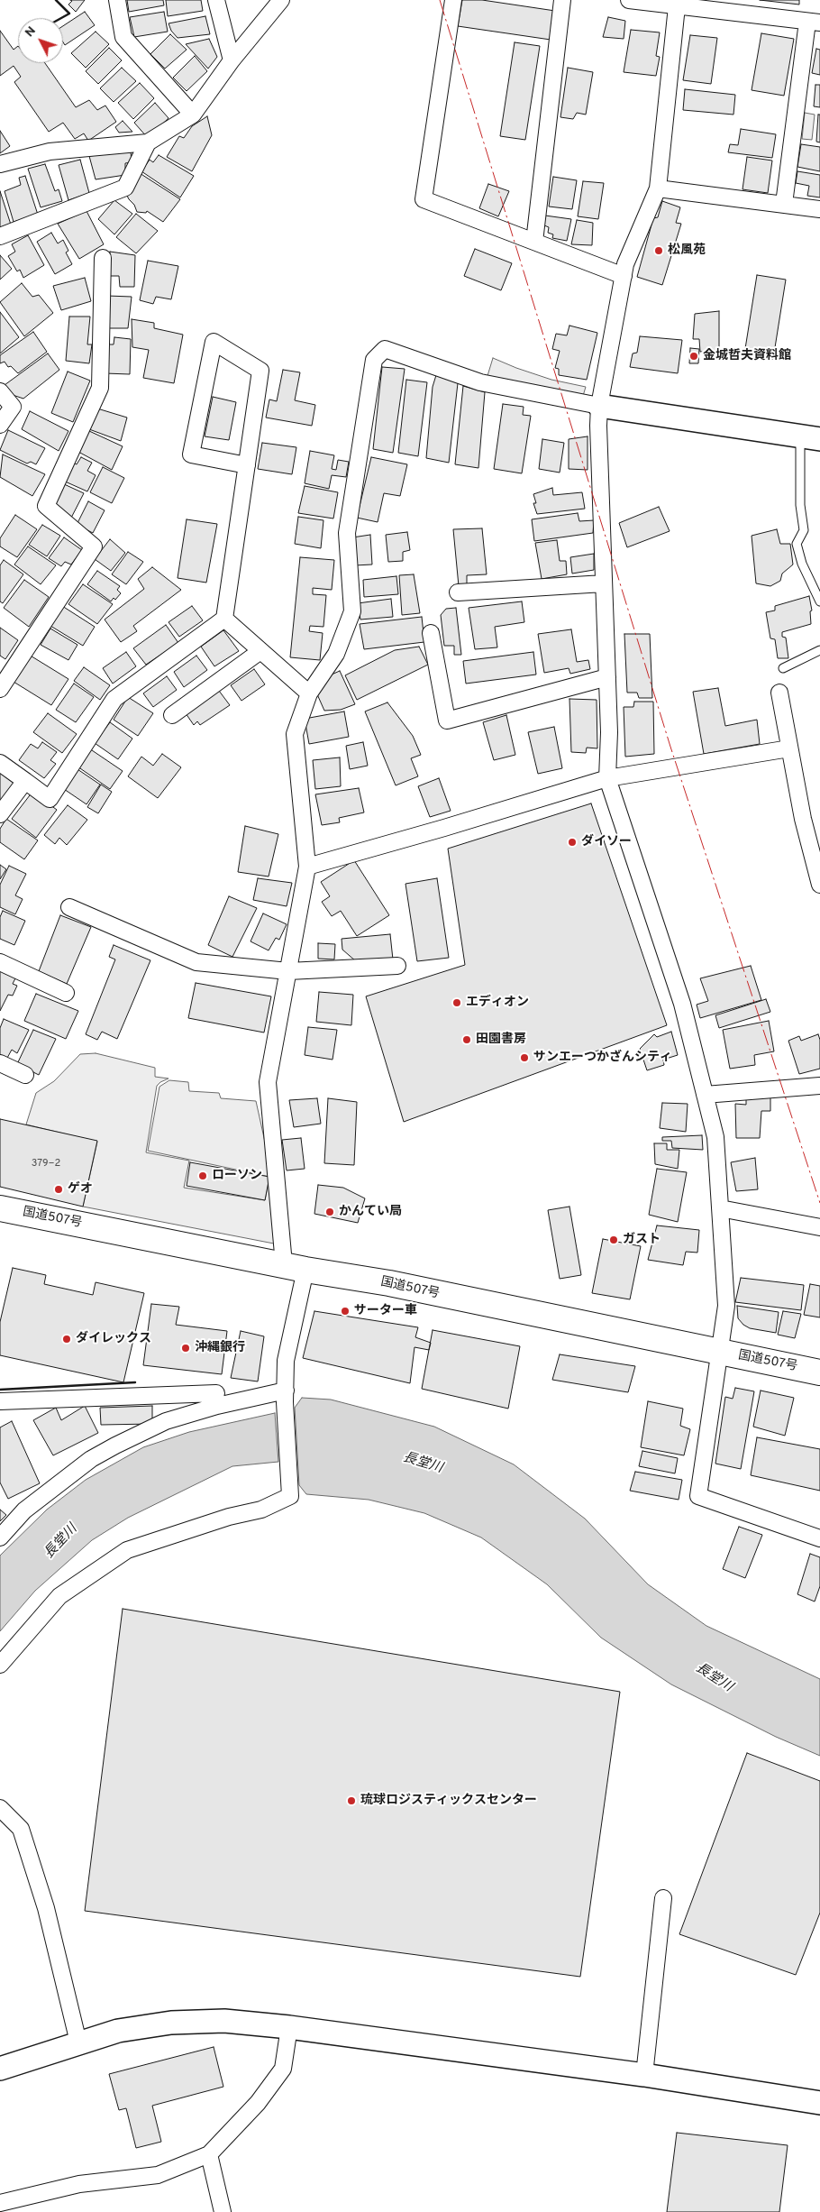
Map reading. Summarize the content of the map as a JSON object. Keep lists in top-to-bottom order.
{
  "streets": {
    "highway": ["国道507号"]
  },
  "water": ["長堂川"],
  "places": [
    "松風苑",
    "金城哲夫資料館",
    "ダイソー",
    "エディオン",
    "田園書房",
    "サンエーつかざんシティ",
    "ローソン",
    "ゲオ",
    "かんてい局",
    "ガスト",
    "サーター車",
    "ダイレックス",
    "沖縄銀行",
    "琉球ロジスティックスセンター"
  ],
  "house_numbers": ["379−2"],
  "north": "top left"
}
